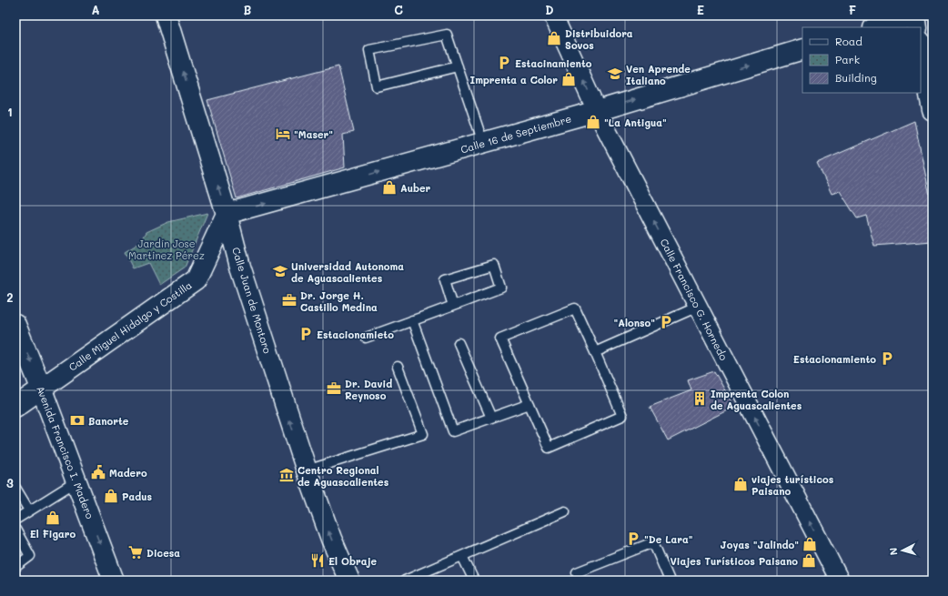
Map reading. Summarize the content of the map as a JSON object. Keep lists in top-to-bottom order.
{
  "streets": {
    "street": [
      "Calle 16 de Septiembre",
      "Calle Francisco G. Hornedo",
      "Calle Juan de Montoro",
      "Calle Miguel Hidalgo y Costilla",
      "Avenida Francisco I. Madero"
    ]
  },
  "crossings": [
    ["Calle 16 de Septiembre", "Calle Francisco G. Hornedo"],
    ["Calle 16 de Septiembre", "Calle Juan de Montoro"],
    ["Calle 16 de Septiembre", "Calle Miguel Hidalgo y Costilla"],
    ["Calle Juan de Montoro", "Calle Miguel Hidalgo y Costilla"],
    ["Calle Miguel Hidalgo y Costilla", "Avenida Francisco I. Madero"]
  ],
  "one_way": [
    "Calle 16 de Septiembre",
    "Calle Francisco G. Hornedo",
    "Calle Juan de Montoro",
    "Avenida Francisco I. Madero"
  ],
  "parks": ["Jardín Jose Martinez Pérez"],
  "places": {
    "shop": [
      "Distribuidora Sovos",
      "Imprenta a Color",
      "\"La Antigua\"",
      "Auber",
      "viajes turísticos Paisano",
      "Padus",
      "El Figaro",
      "Joyas \"Jalindo\"",
      "Viajes Turísticos Paisano"
    ],
    "parking": [
      "Estacinamiento",
      "\"Alonso\"",
      "Estacionamieto",
      "Estacionamiento",
      "\"De Lara\""
    ],
    "school or university": ["Ven Aprende Italiano", "Universidad Autonoma de Aguascalientes"],
    "hotel": ["\"Maser\""],
    "office": ["Dr. Jorge H. Castillo Medina", "Dr. David Reynoso"],
    "building": ["Imprenta Colon de Aguascalientes"],
    "bank": ["Banorte"],
    "public building": ["Madero"],
    "museum": ["Centro Regional de Aguascalientes"],
    "supermarket": ["Dicesa"],
    "restaurant": ["El Obraje"]
  },
  "legend": ["Road", "Park", "Building"],
  "north": "left",
  "grid": {
    "columns": [
      "A",
      "B",
      "C",
      "D",
      "E",
      "F"
    ],
    "rows": ["1", "2", "3"]
  }
}
